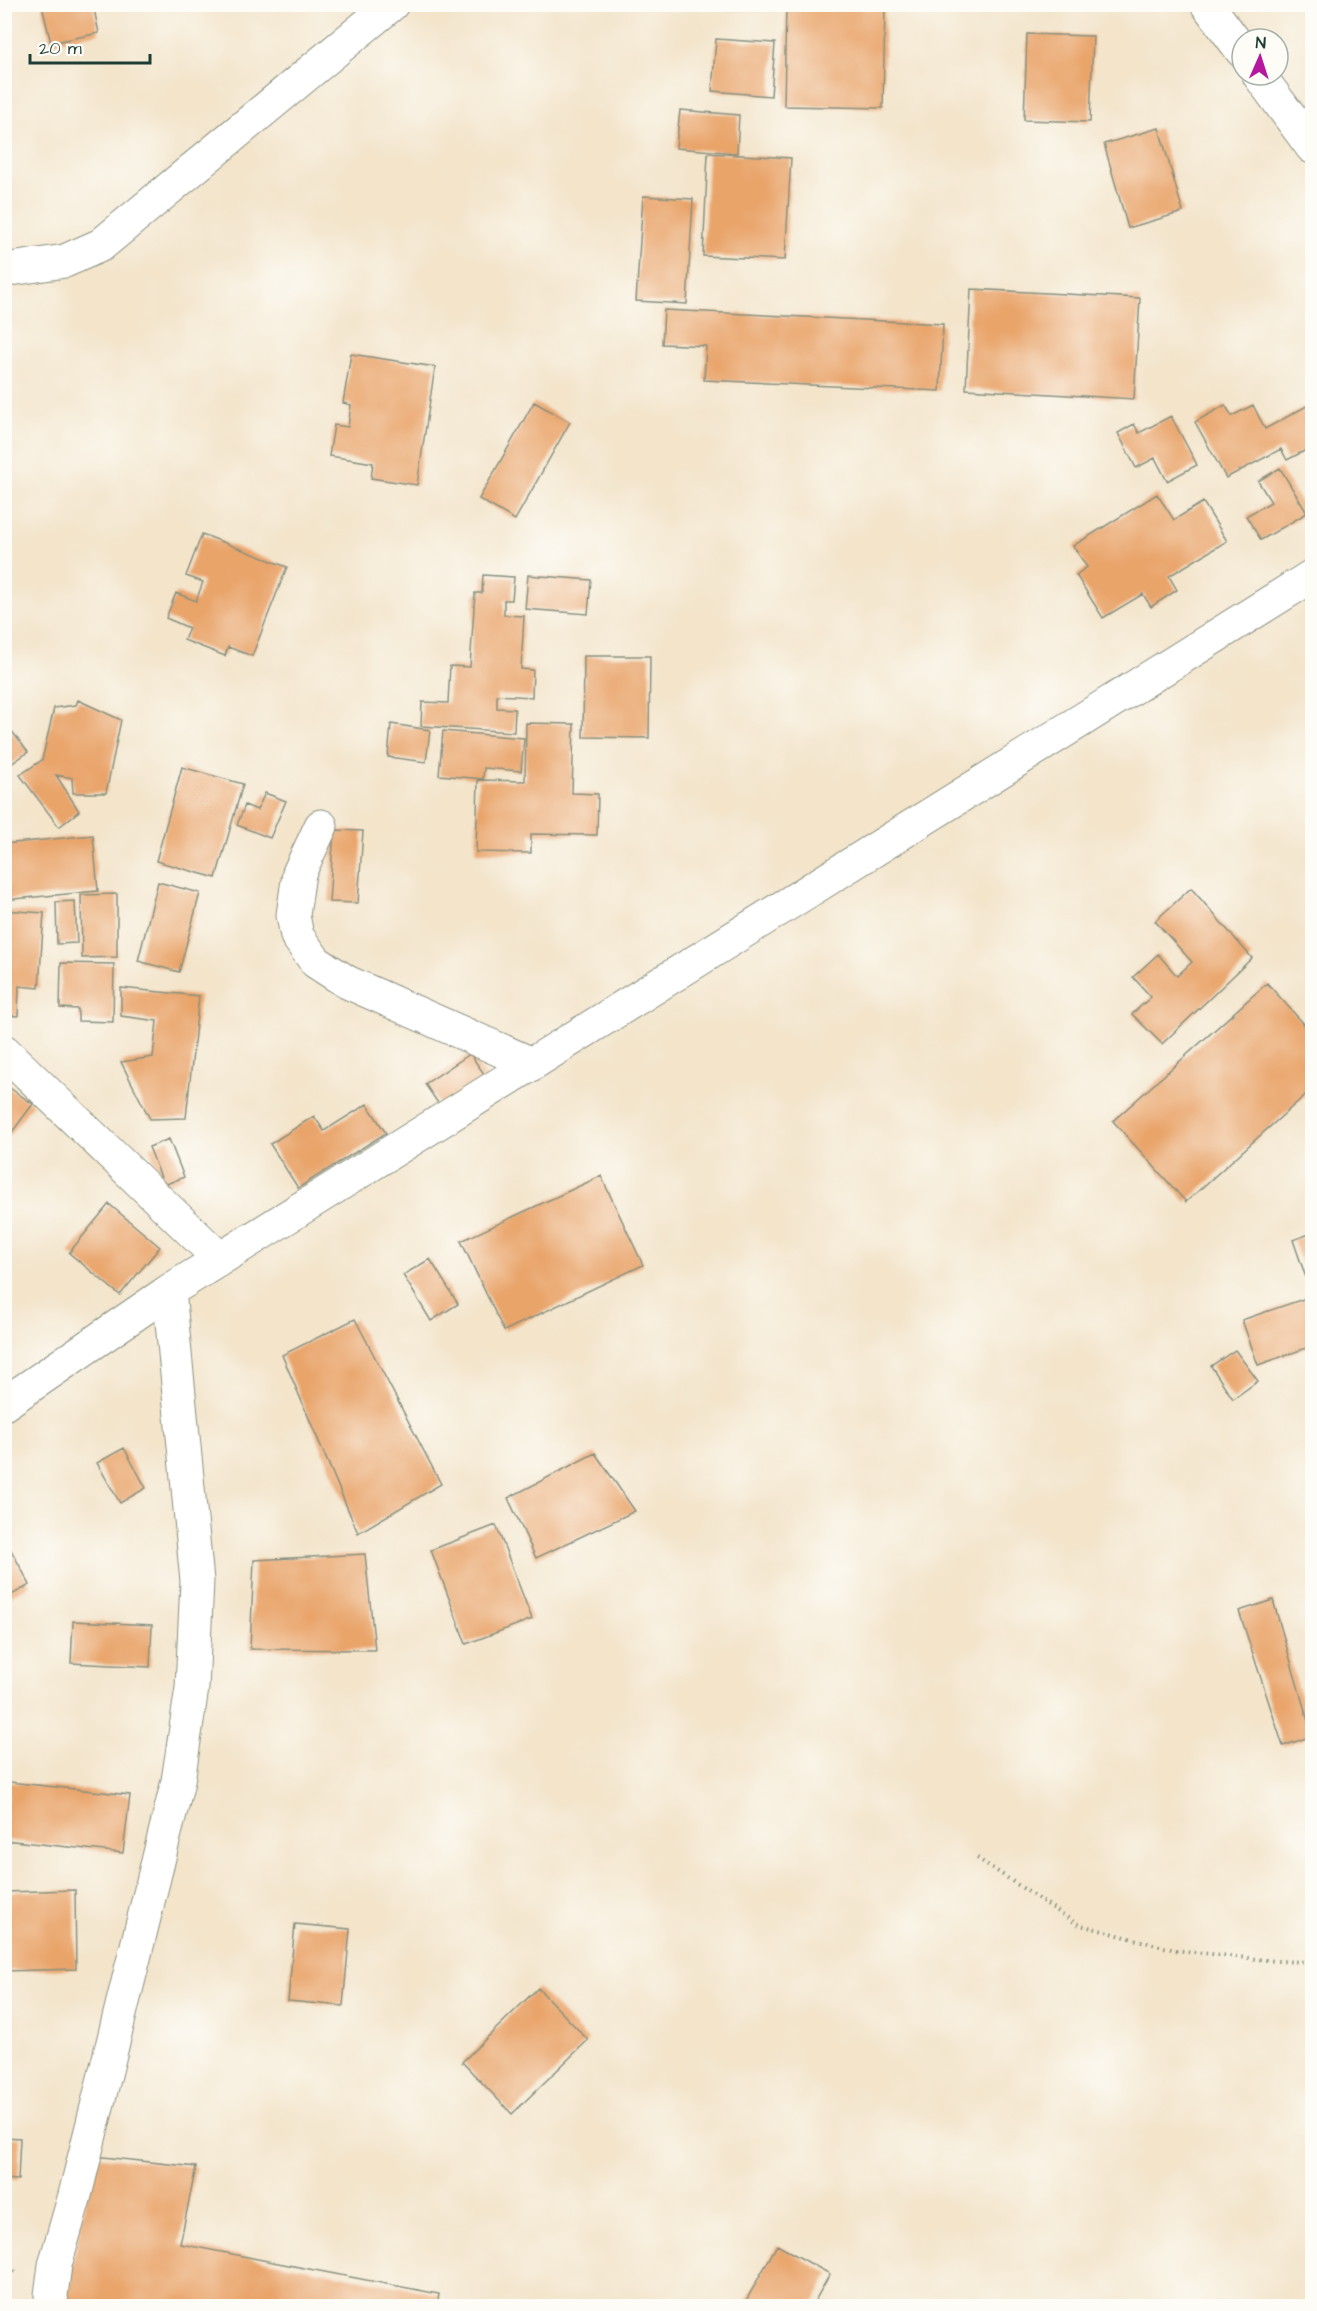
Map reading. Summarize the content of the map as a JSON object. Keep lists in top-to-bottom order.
{
  "scale_bar": "20 m",
  "north": "top"
}
